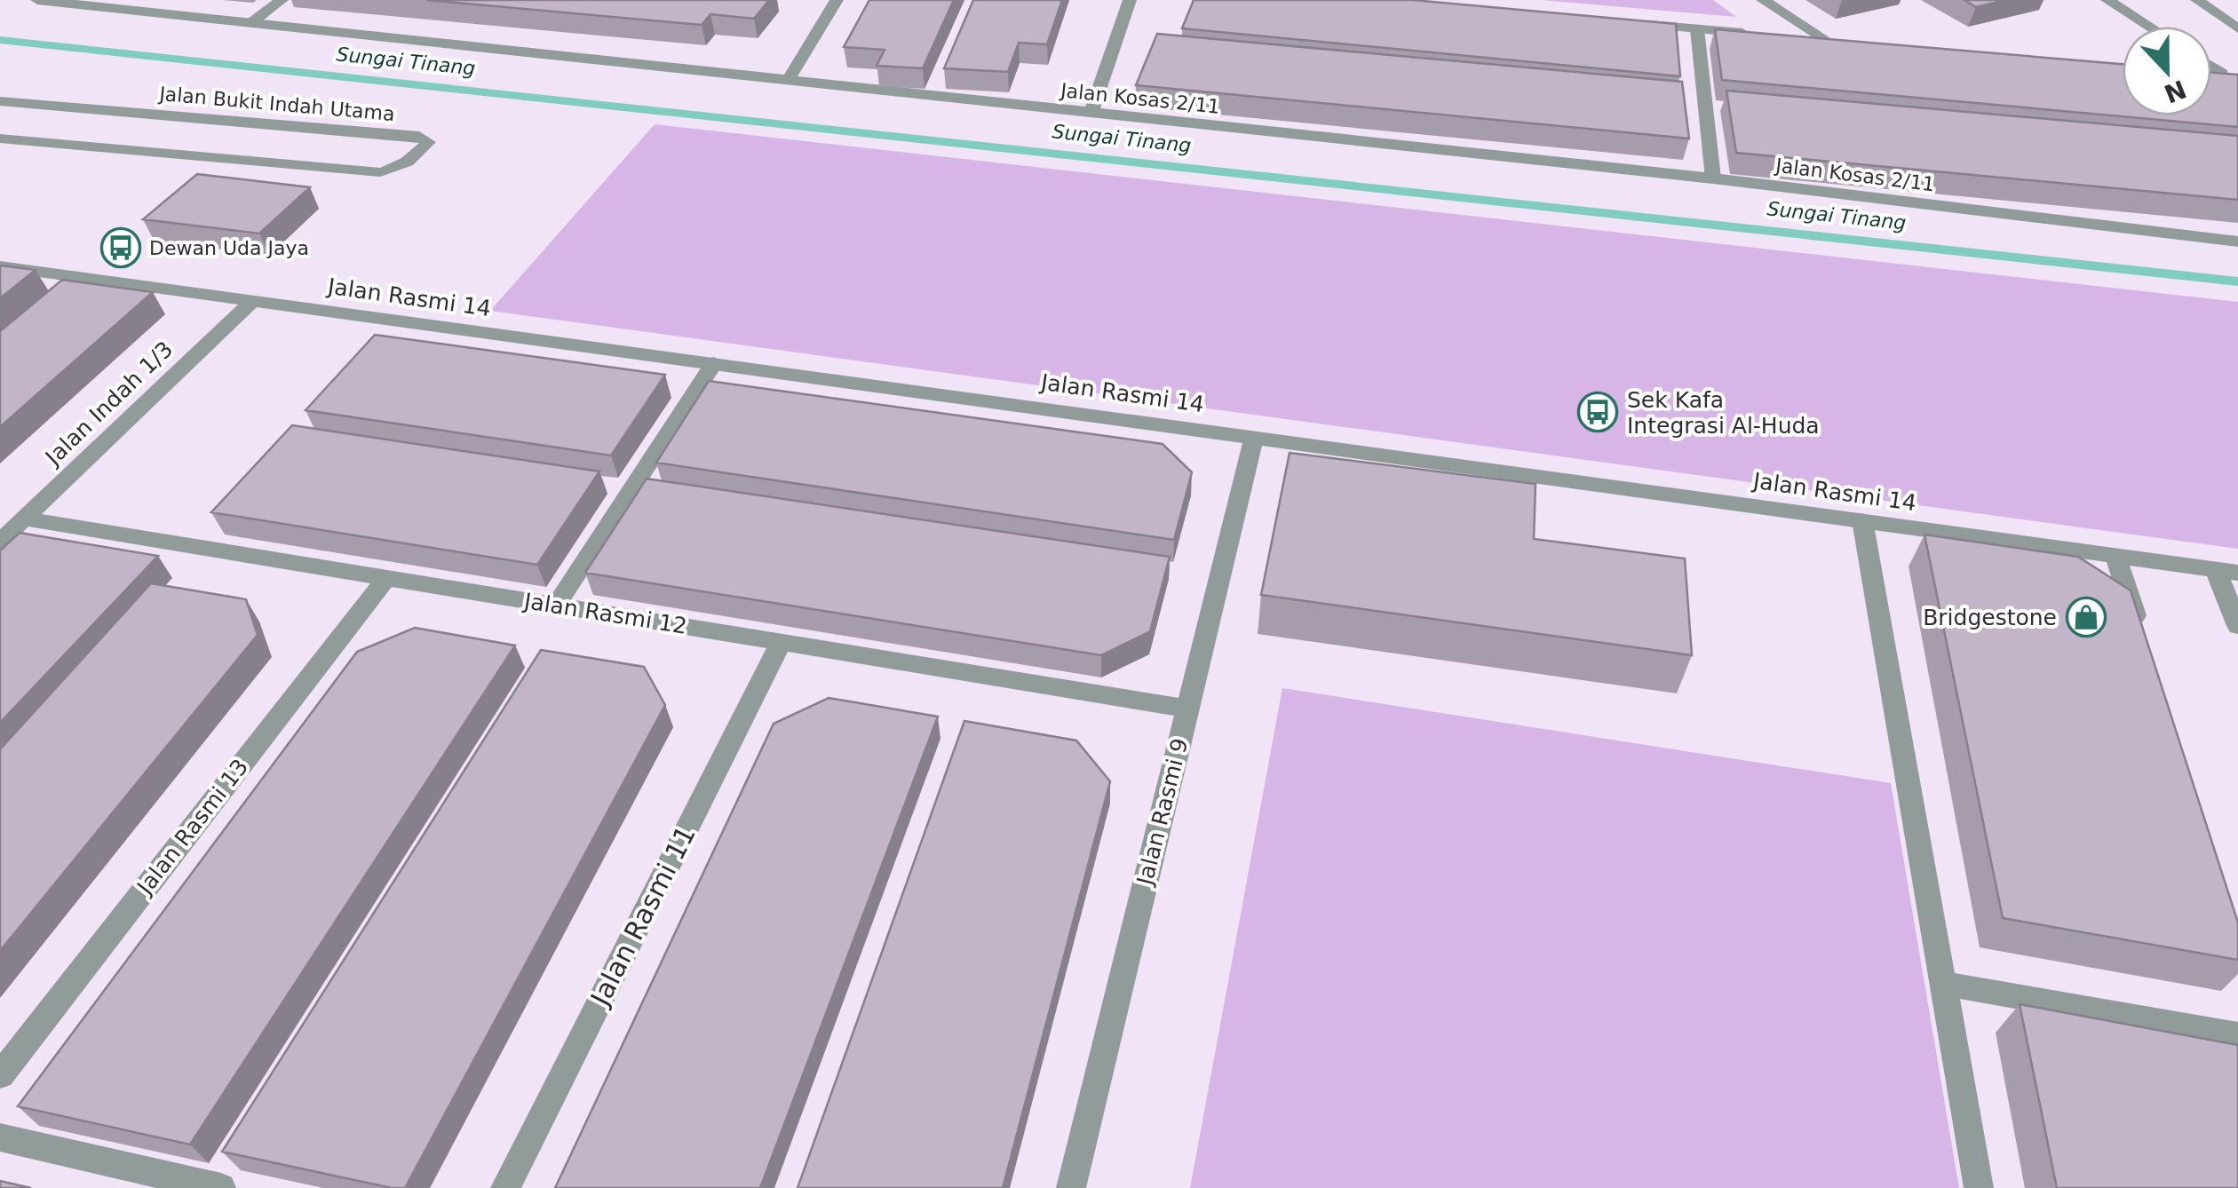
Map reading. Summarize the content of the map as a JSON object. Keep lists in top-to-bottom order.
{
  "streets": {
    "street": [
      "Jalan Kosas 2/11",
      "Jalan Bukit Indah Utama",
      "Jalan Rasmi 14",
      "Jalan Indah 1/3",
      "Jalan Rasmi 12",
      "Jalan Rasmi 9",
      "Jalan Rasmi 13",
      "Jalan Rasmi 11"
    ]
  },
  "crossings": [
    ["Jalan Rasmi 14", "Jalan Indah 1/3"],
    ["Jalan Rasmi 14", "Jalan Rasmi 9"],
    ["Jalan Indah 1/3", "Jalan Rasmi 12"],
    ["Jalan Rasmi 12", "Jalan Rasmi 9"],
    ["Jalan Rasmi 12", "Jalan Rasmi 13"],
    ["Jalan Rasmi 12", "Jalan Rasmi 11"]
  ],
  "water": ["Sungai Tinang"],
  "places": {
    "bus stop": ["Dewan Uda Jaya", "Sek Kafa Integrasi Al-Huda"],
    "shop": ["Bridgestone"]
  },
  "north": "bottom"
}
